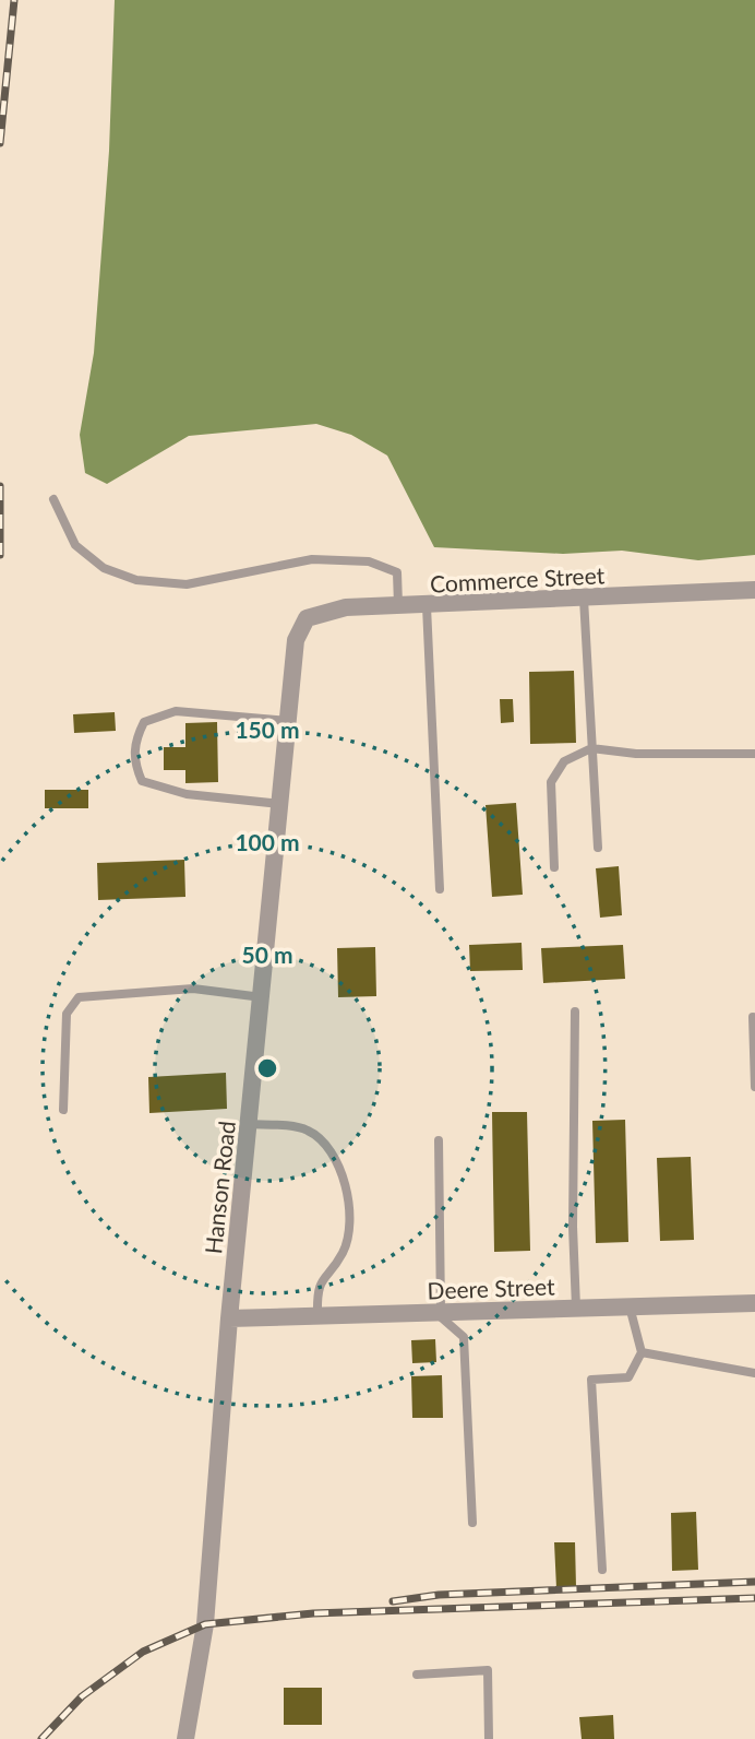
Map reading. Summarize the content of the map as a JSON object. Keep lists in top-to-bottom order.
{
  "streets": {
    "street": ["Commerce Street", "Hanson Road", "Deere Street"]
  },
  "crossings": [
    ["Commerce Street", "Hanson Road"],
    ["Hanson Road", "Deere Street"]
  ],
  "rings": ["150 m", "100 m", "50 m"]
}
